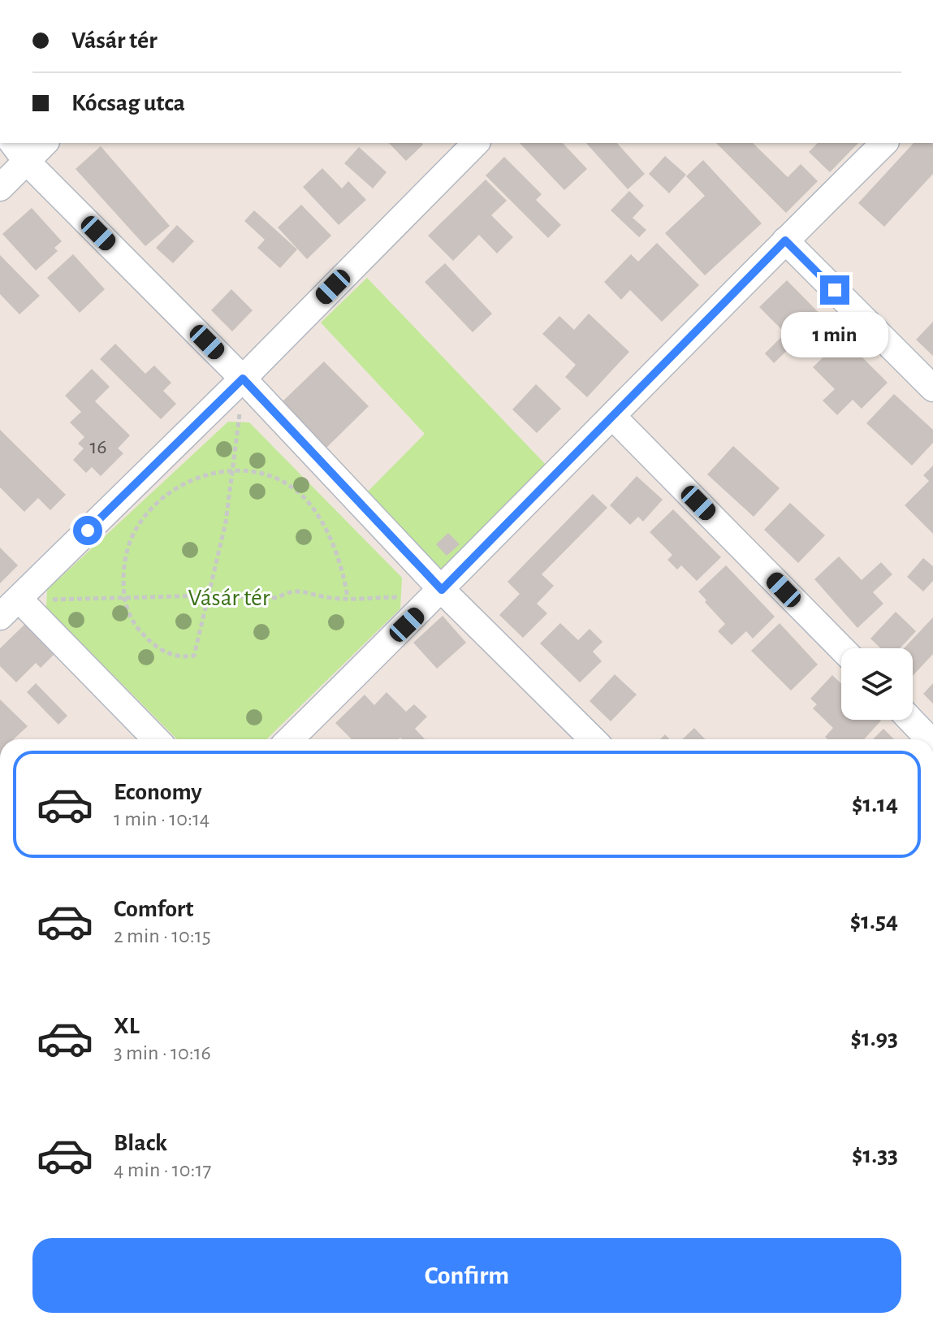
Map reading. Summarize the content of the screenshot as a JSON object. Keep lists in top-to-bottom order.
{
  "parks": ["Vásár tér"],
  "house_numbers": ["16"],
  "page": {
    "banner": ["Vásár tér", "Kócsag utca"],
    "bubble": "1 min",
    "list": [
      {
        "name": "Economy",
        "note": "1 min · 10:14",
        "value": "$1.14"
      },
      {
        "name": "Comfort",
        "note": "2 min · 10:15",
        "value": "$1.54"
      },
      {
        "name": "XL",
        "note": "3 min · 10:16",
        "value": "$1.93"
      },
      {
        "name": "Black",
        "note": "4 min · 10:17",
        "value": "$1.33"
      }
    ],
    "buttons": "Confirm"
  }
}
